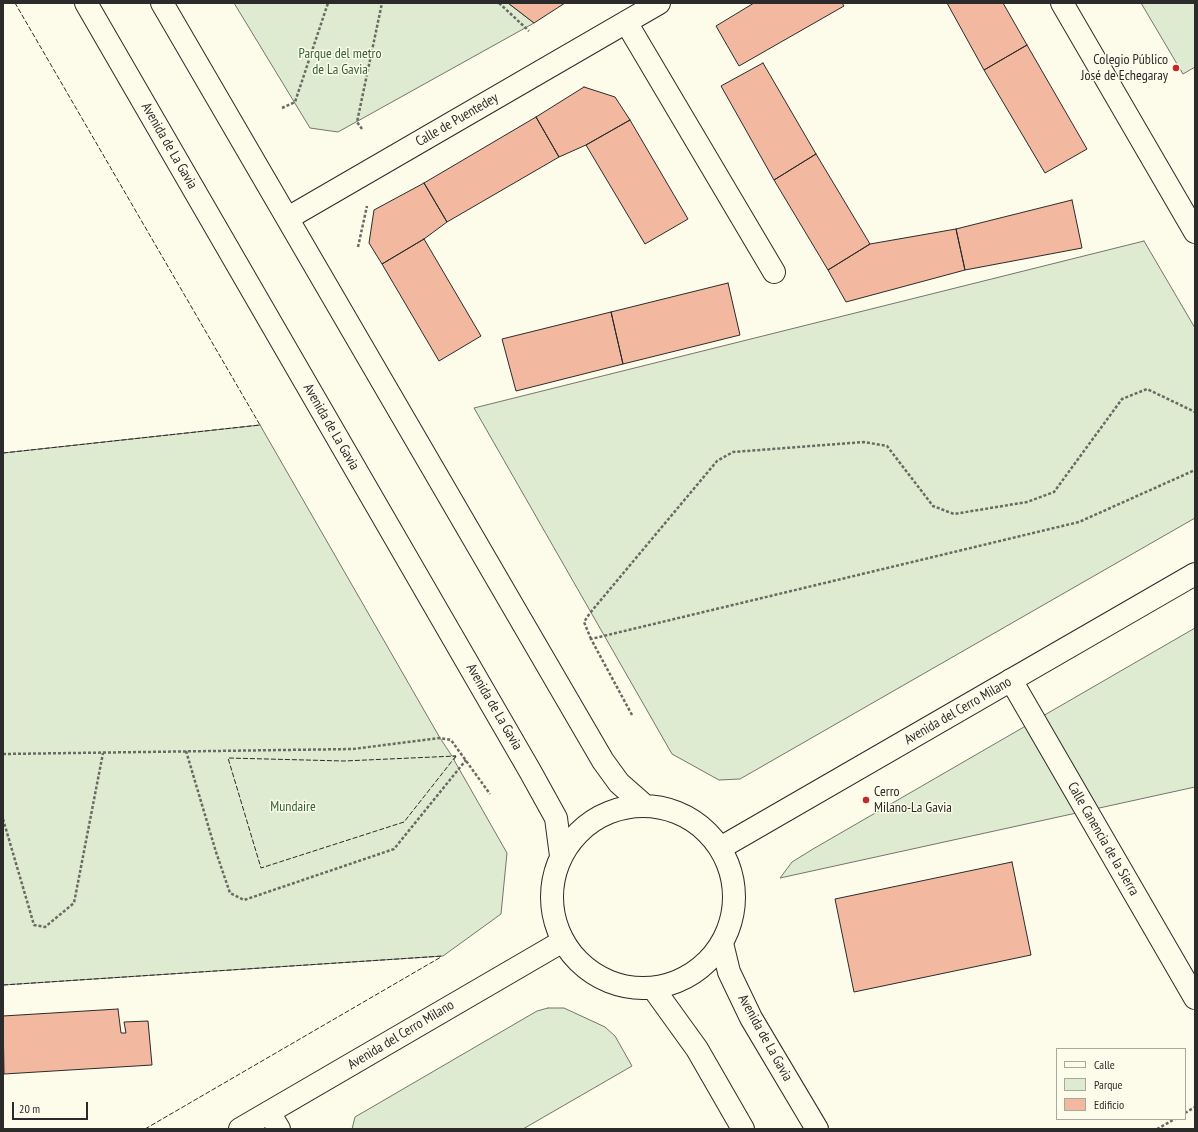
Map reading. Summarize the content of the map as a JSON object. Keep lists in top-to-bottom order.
{
  "streets": {
    "main road": [
      "Calle de Puentedey",
      "Avenida de La Gavia",
      "Avenida del Cerro Milano",
      "Calle Canencia de la Sierra"
    ]
  },
  "crossings": [
    ["Avenida del Cerro Milano", "Calle Canencia de la Sierra"]
  ],
  "parks": ["Parque del metro de La Gavia", "Mundaire"],
  "places": ["Colegio Público José de Echegaray", "Cerro Milano-La Gavia"],
  "legend": ["Calle", "Parque", "Edificio"],
  "scale_bar": "20 m"
}
